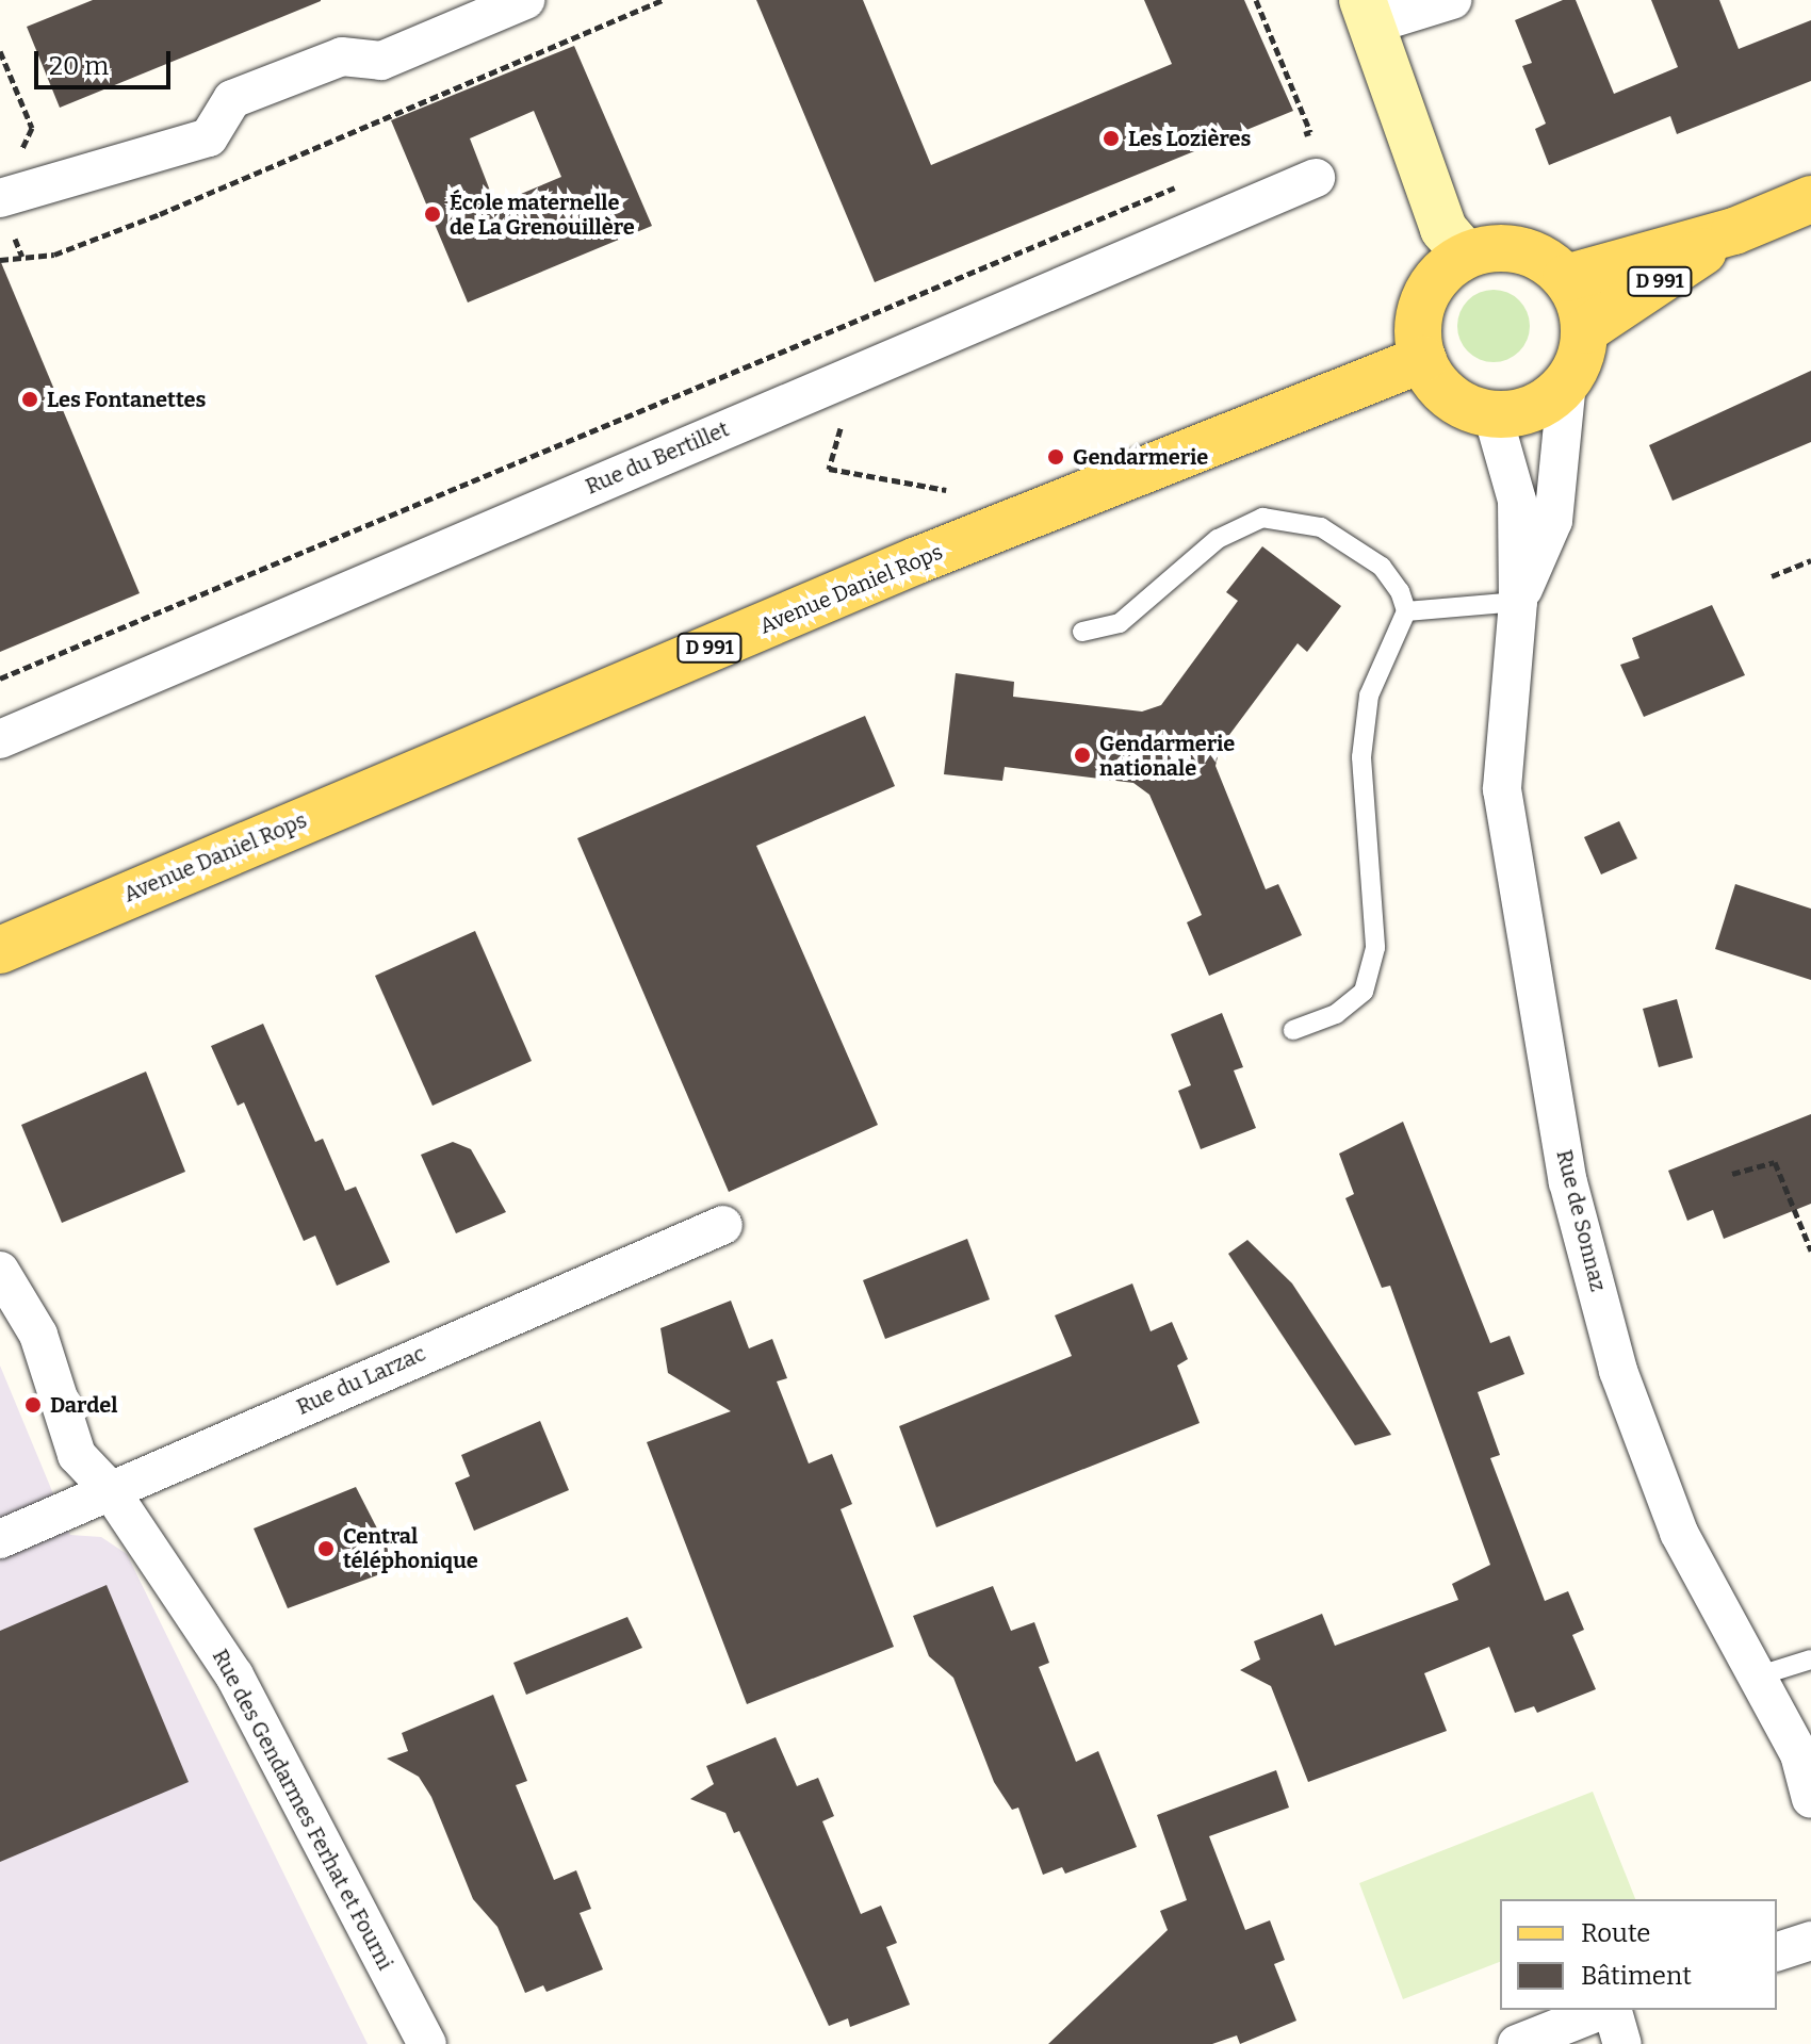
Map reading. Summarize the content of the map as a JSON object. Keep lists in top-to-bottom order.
{
  "streets": {
    "main road": ["D 991", "Avenue Daniel Rops"],
    "street": [
      "Rue du Bertillet",
      "Rue de Sonnaz",
      "Rue du Larzac",
      "Rue des Gendarmes Ferhat et Fourni"
    ]
  },
  "crossings": [
    ["D 991", "Avenue Daniel Rops"],
    ["D 991", "Rue de Sonnaz"],
    ["Avenue Daniel Rops", "Rue de Sonnaz"],
    ["Rue du Larzac", "Rue des Gendarmes Ferhat et Fourni"]
  ],
  "places": [
    "Les Lozières",
    "École maternelle de La Grenouillère",
    "Les Fontanettes",
    "Gendarmerie",
    "Gendarmerie nationale",
    "Dardel",
    "Central téléphonique"
  ],
  "legend": ["Route", "Bâtiment"],
  "scale_bar": "20 m"
}
